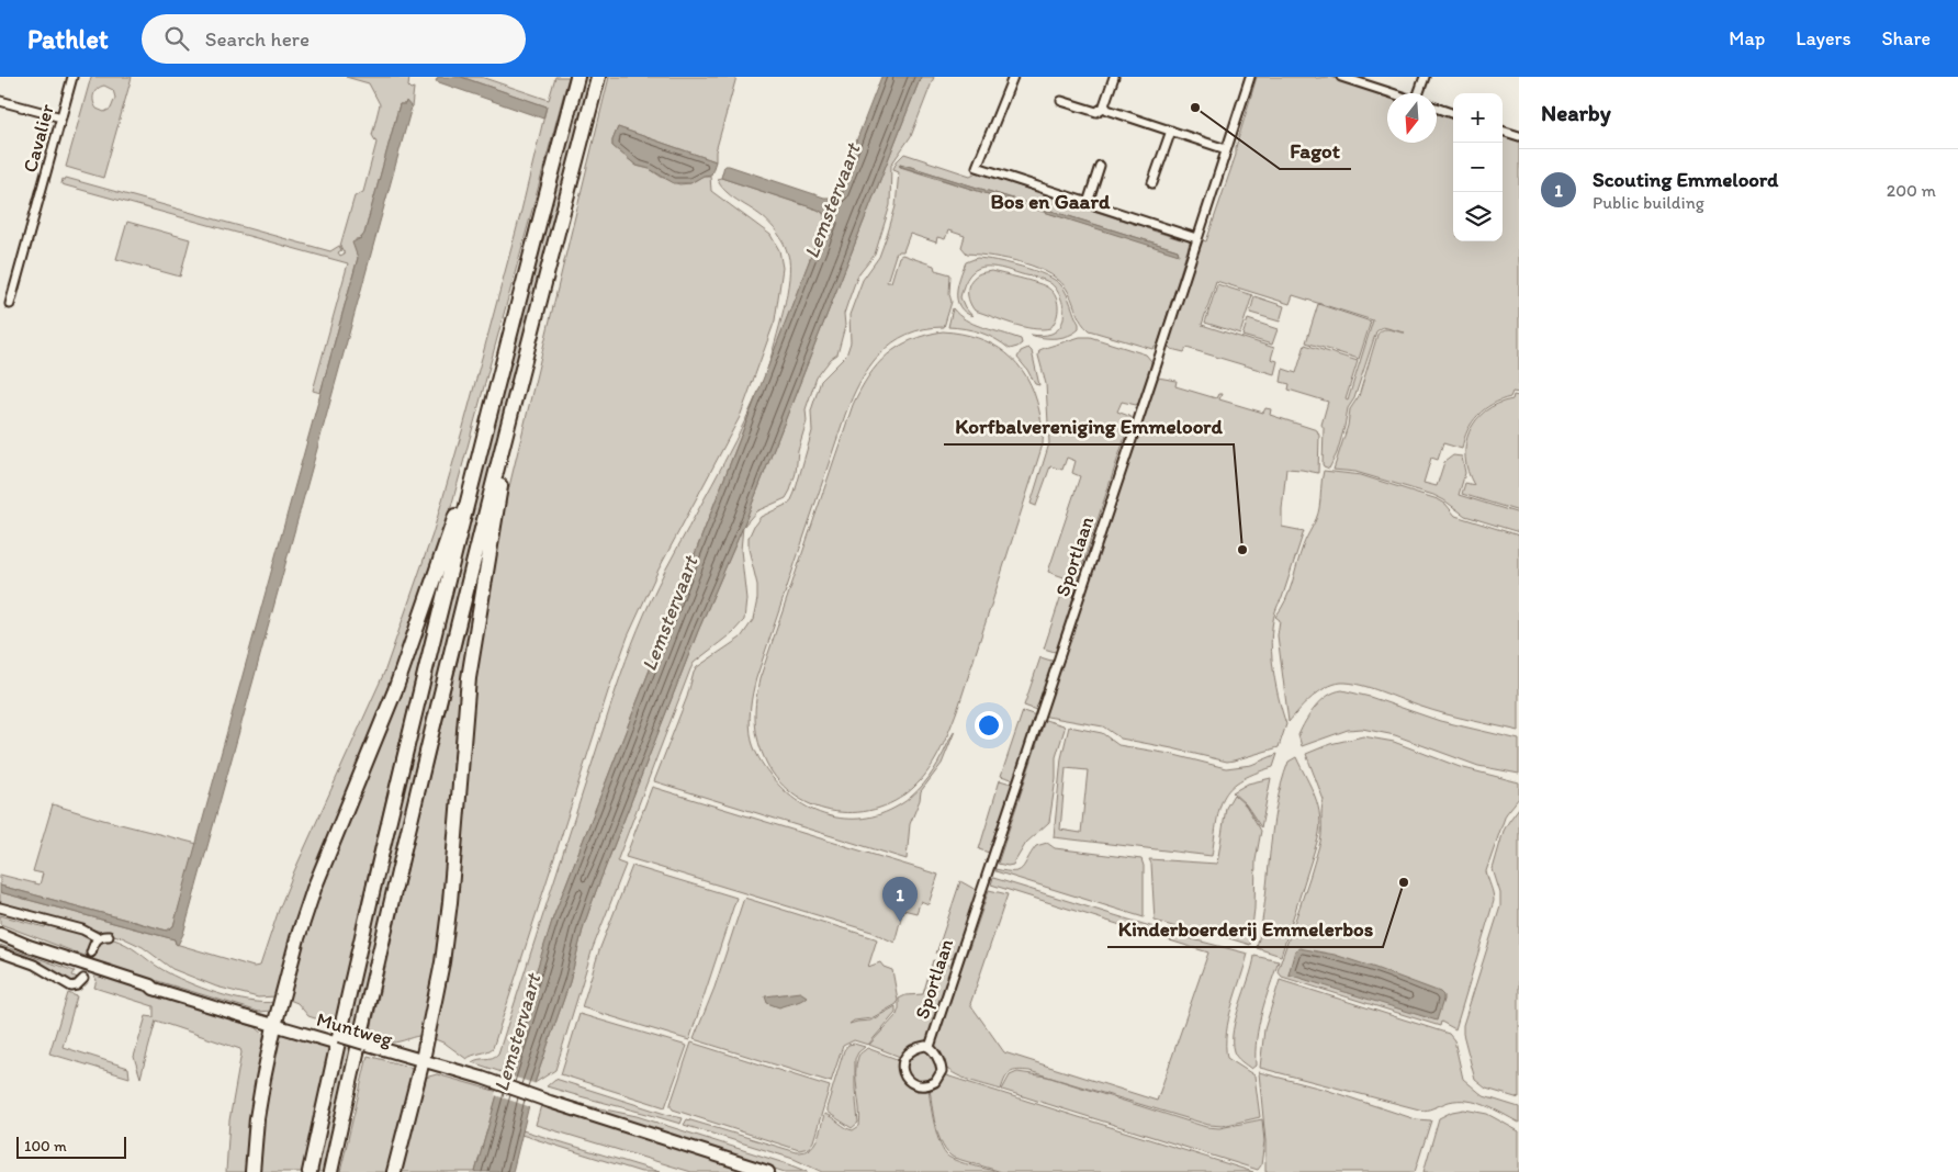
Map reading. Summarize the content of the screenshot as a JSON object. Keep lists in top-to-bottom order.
{
  "streets": {
    "main road": ["Muntweg"],
    "street": ["Cavalier", "Sportlaan"]
  },
  "districts": ["Bos en Gaard"],
  "water": ["Lemstervaart"],
  "places": ["Fagot", "Korfbalvereniging Emmeloord", "Kinderboerderij Emmelerbos"],
  "scale_bar": "100 m",
  "north": "bottom",
  "page": {
    "header": "Pathlet",
    "search": "Search here",
    "nav": ["Map", "Layers", "Share"],
    "heading": "Nearby",
    "map_buttons": ["+", "−"],
    "list": [
      {
        "mark": "1",
        "name": "Scouting Emmeloord",
        "note": "Public building",
        "value": "200 m"
      }
    ],
    "pins": "1",
    "scale": "100 m"
  }
}
